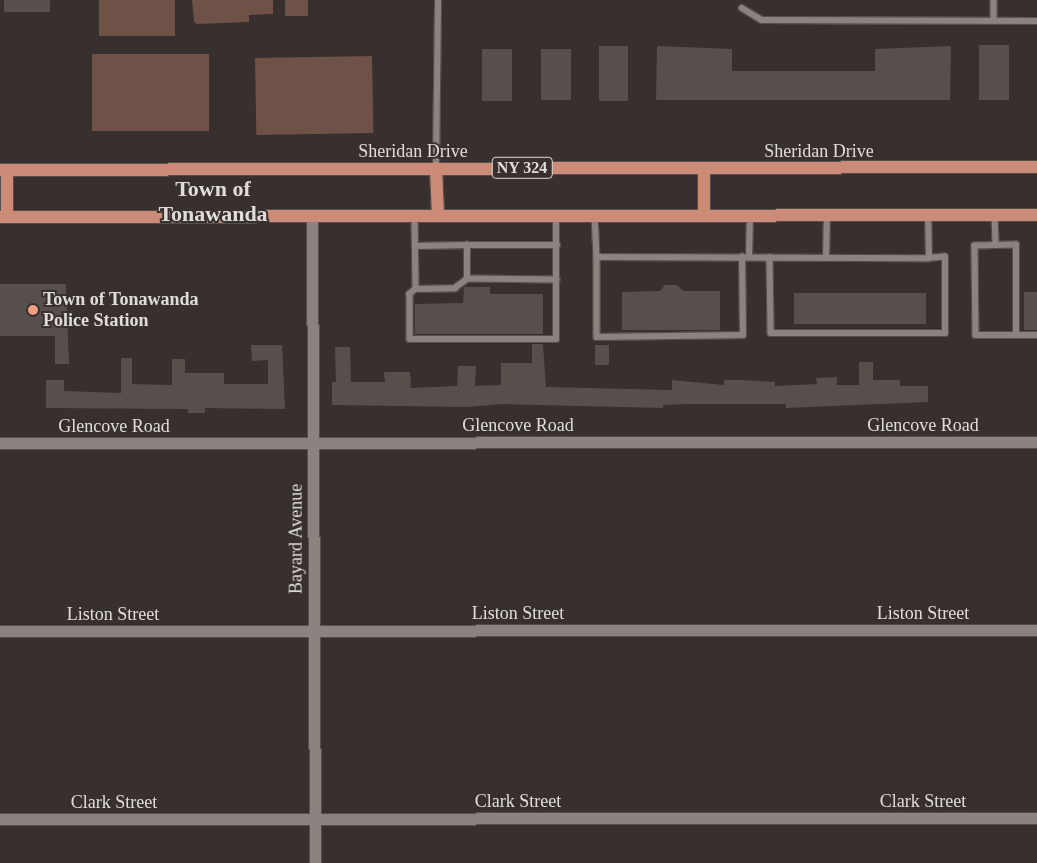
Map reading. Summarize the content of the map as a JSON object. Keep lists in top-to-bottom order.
{
  "streets": {
    "main road": ["Sheridan Drive", "NY 324"],
    "street": [
      "Glencove Road",
      "Bayard Avenue",
      "Liston Street",
      "Clark Street"
    ]
  },
  "crossings": [
    ["Glencove Road", "Bayard Avenue"],
    ["Bayard Avenue", "Liston Street"],
    ["Bayard Avenue", "Clark Street"]
  ],
  "districts": ["Town of Tonawanda"],
  "places": ["Town of Tonawanda Police Station"]
}
